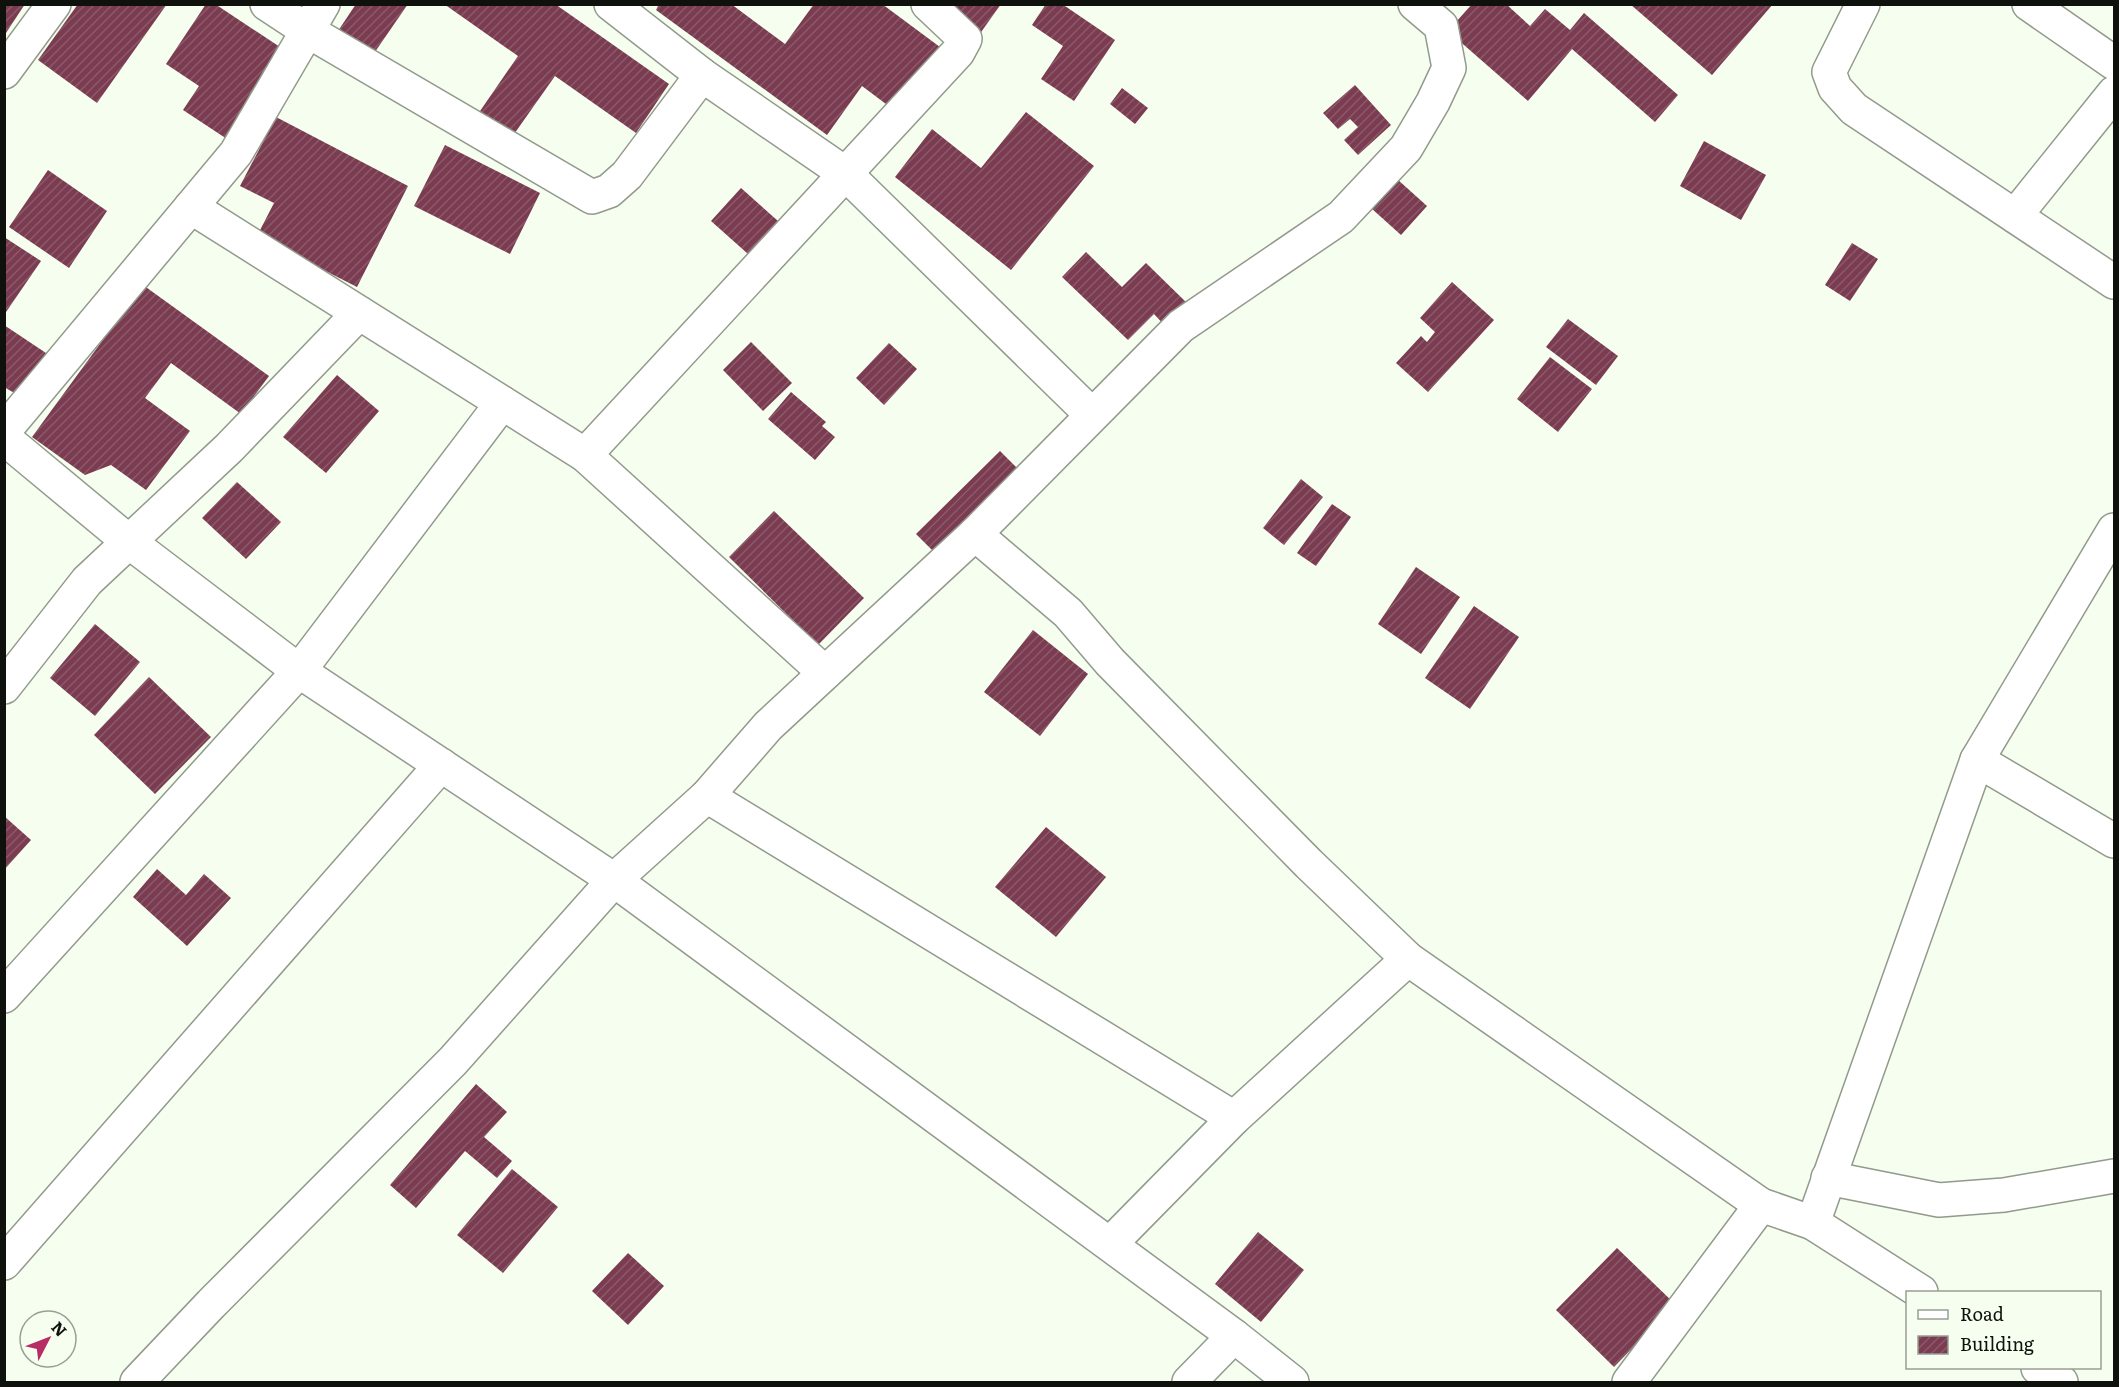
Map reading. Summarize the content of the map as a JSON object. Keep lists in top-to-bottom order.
{
  "legend": ["Road", "Building"],
  "north": "top right"
}
